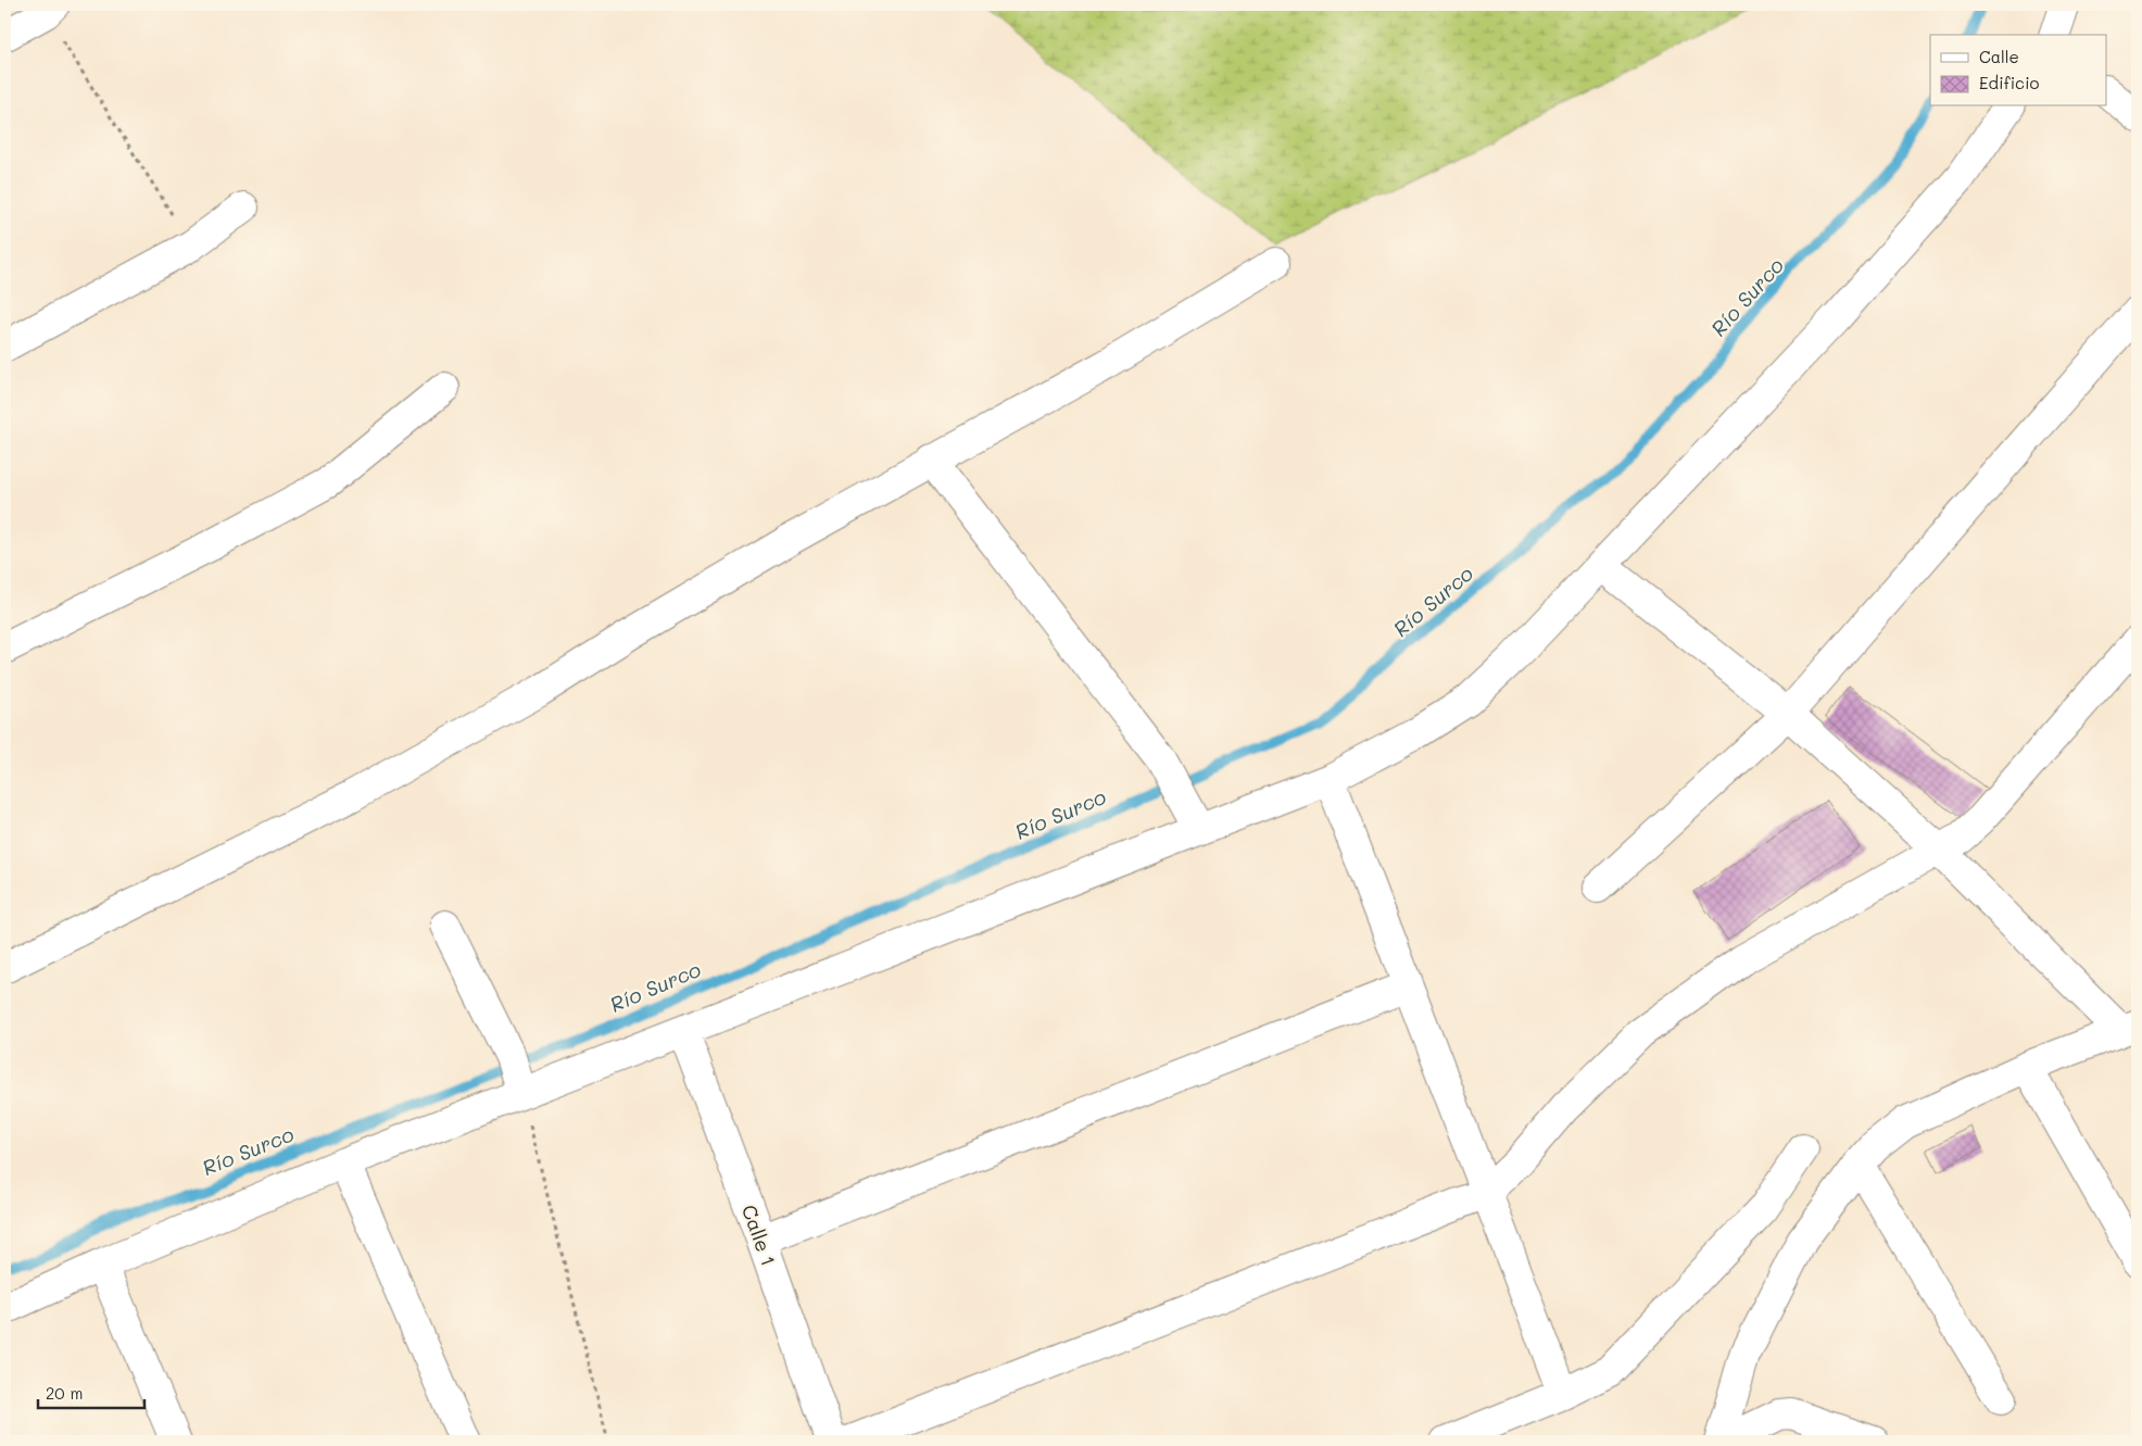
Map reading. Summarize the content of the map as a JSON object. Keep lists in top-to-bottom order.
{
  "streets": {
    "street": ["Calle 1"]
  },
  "water": ["Río Surco"],
  "legend": ["Calle", "Edificio"],
  "scale_bar": "20 m"
}
